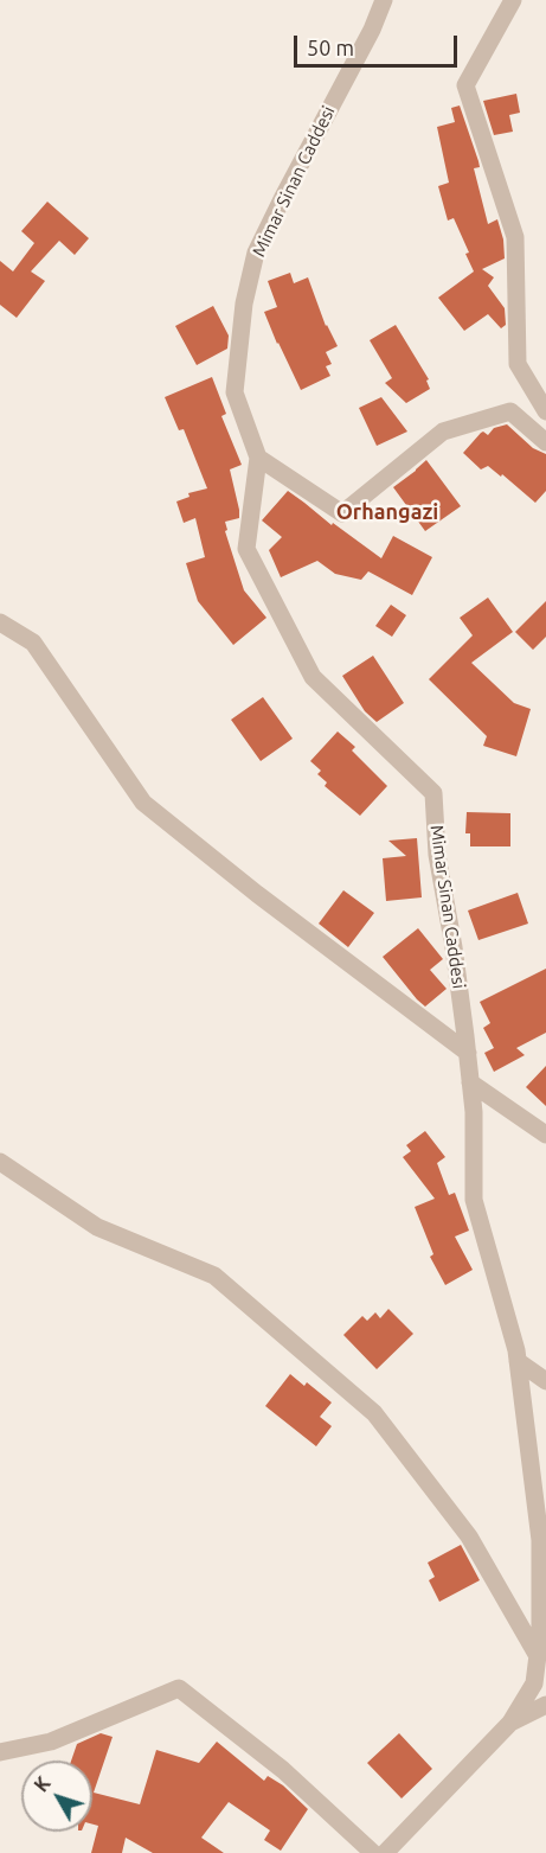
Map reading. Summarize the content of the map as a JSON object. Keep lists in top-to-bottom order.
{
  "streets": {
    "street": ["Mimar Sinan Caddesi"]
  },
  "districts": ["Orhangazi"],
  "scale_bar": "50 m",
  "north": "top left"
}
